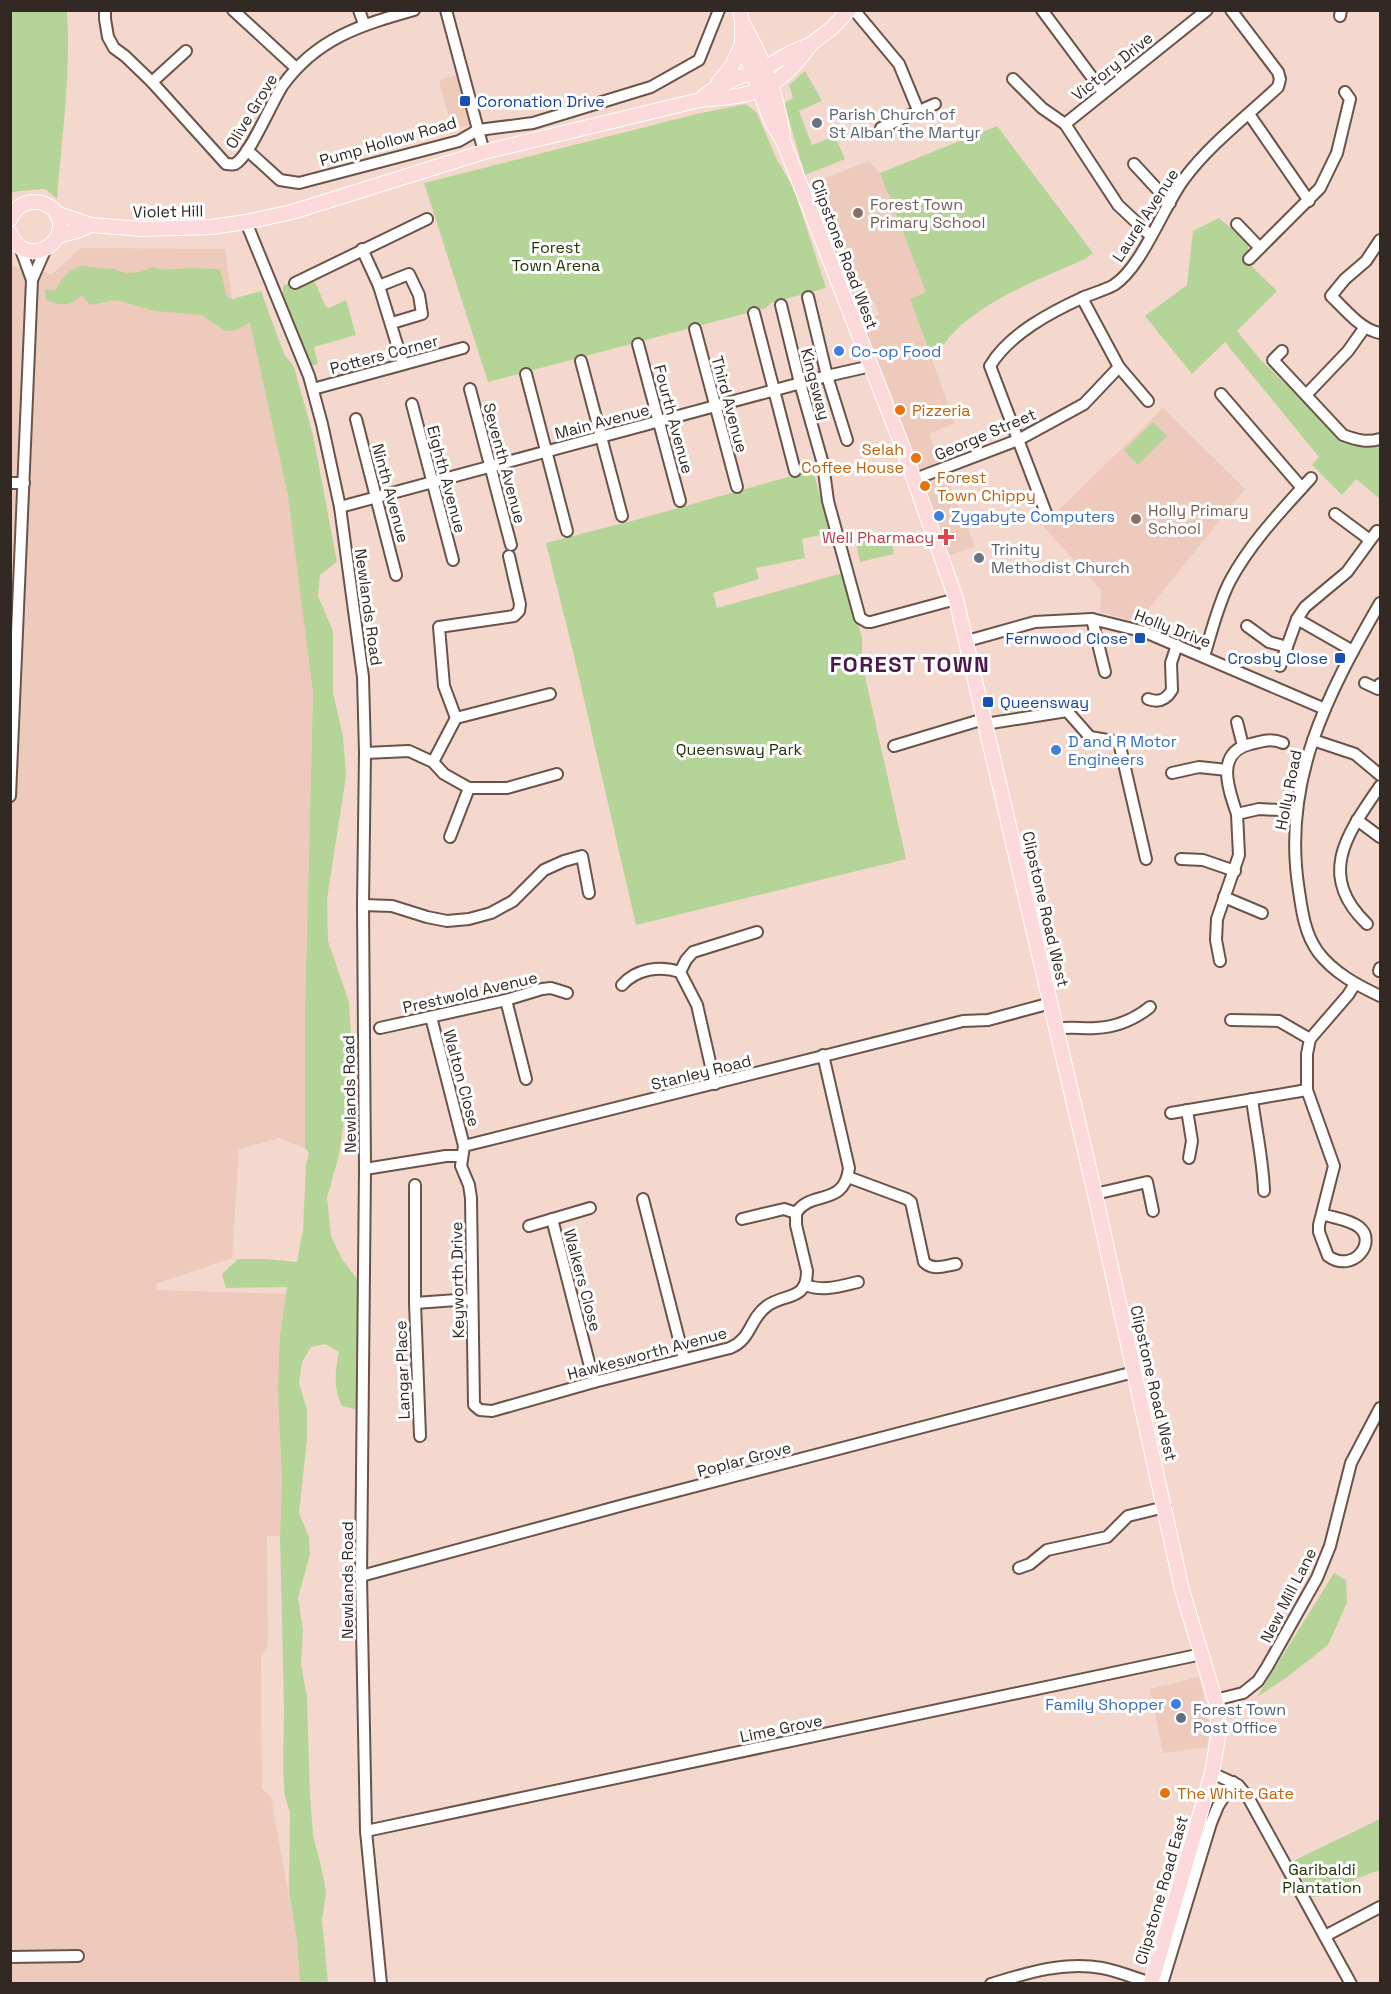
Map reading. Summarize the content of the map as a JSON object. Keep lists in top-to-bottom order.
{
  "streets": {
    "main road": ["Violet Hill", "Clipstone Road West", "Clipstone Road East"],
    "street": [
      "Victory Drive",
      "Olive Grove",
      "Pump Hollow Road",
      "Laurel Avenue",
      "Potters Corner",
      "Kingsway",
      "Third Avenue",
      "Fourth Avenue",
      "Main Avenue",
      "George Street",
      "Seventh Avenue",
      "Eighth Avenue",
      "Ninth Avenue",
      "Newlands Road",
      "Holly Drive",
      "Holly Road",
      "Prestwold Avenue",
      "Stanley Road",
      "Walton Close",
      "Keyworth Drive",
      "Walkers Close",
      "Hawkesworth Avenue",
      "Langar Place",
      "Poplar Grove",
      "New Mill Lane",
      "Lime Grove"
    ]
  },
  "crossings": [
    ["Olive Grove", "Pump Hollow Road"],
    ["Violet Hill", "Newlands Road"],
    ["Laurel Avenue", "George Street"],
    ["Clipstone Road West", "Kingsway"],
    ["Clipstone Road West", "Main Avenue"],
    ["Clipstone Road West", "George Street"],
    ["Clipstone Road West", "Holly Drive"],
    ["Clipstone Road West", "Stanley Road"],
    ["Clipstone Road West", "Poplar Grove"],
    ["Clipstone Road West", "New Mill Lane"],
    ["Clipstone Road West", "Lime Grove"],
    ["Clipstone Road West", "Clipstone Road East"],
    ["Potters Corner", "Newlands Road"],
    ["Kingsway", "Main Avenue"],
    ["Third Avenue", "Main Avenue"],
    ["Fourth Avenue", "Main Avenue"],
    ["Main Avenue", "Seventh Avenue"],
    ["Main Avenue", "Eighth Avenue"],
    ["Main Avenue", "Ninth Avenue"],
    ["Main Avenue", "Newlands Road"],
    ["Newlands Road", "Stanley Road"],
    ["Newlands Road", "Poplar Grove"],
    ["Newlands Road", "Lime Grove"],
    ["Holly Drive", "Holly Road"],
    ["Prestwold Avenue", "Walton Close"],
    ["Stanley Road", "Walton Close"],
    ["Stanley Road", "Keyworth Drive"],
    ["Walton Close", "Keyworth Drive"],
    ["Keyworth Drive", "Hawkesworth Avenue"],
    ["Keyworth Drive", "Langar Place"],
    ["Walkers Close", "Hawkesworth Avenue"],
    ["New Mill Lane", "Clipstone Road East"]
  ],
  "districts": ["FOREST TOWN"],
  "parks": ["Forest Town Arena", "Queensway Park", "Garibaldi Plantation"],
  "places": {
    "transit": [
      "Coronation Drive",
      "Fernwood Close",
      "Crosby Close",
      "Queensway"
    ],
    "other": [
      "Parish Church of St Alban the Martyr",
      "Forest Town Primary School",
      "Co-op Food",
      "Pizzeria",
      "Selah Coffee House",
      "Forest Town Chippy",
      "Zygabyte Computers",
      "Holly Primary School",
      "Trinity Methodist Church",
      "D and R Motor Engineers",
      "Family Shopper",
      "Forest Town Post Office",
      "The White Gate"
    ],
    "health": ["Well Pharmacy"]
  }
}
